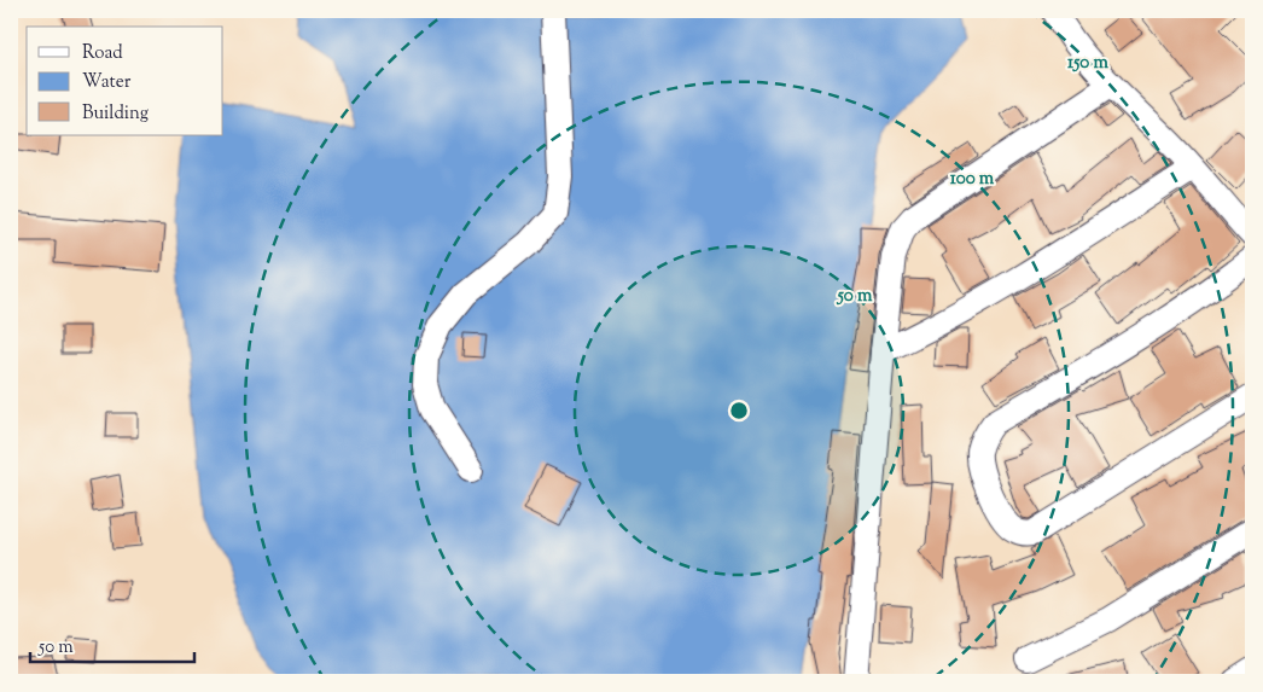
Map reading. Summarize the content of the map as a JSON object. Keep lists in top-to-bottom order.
{
  "legend": ["Road", "Water", "Building"],
  "scale_bar": "50 m",
  "rings": ["150 m", "100 m", "50 m"]
}
